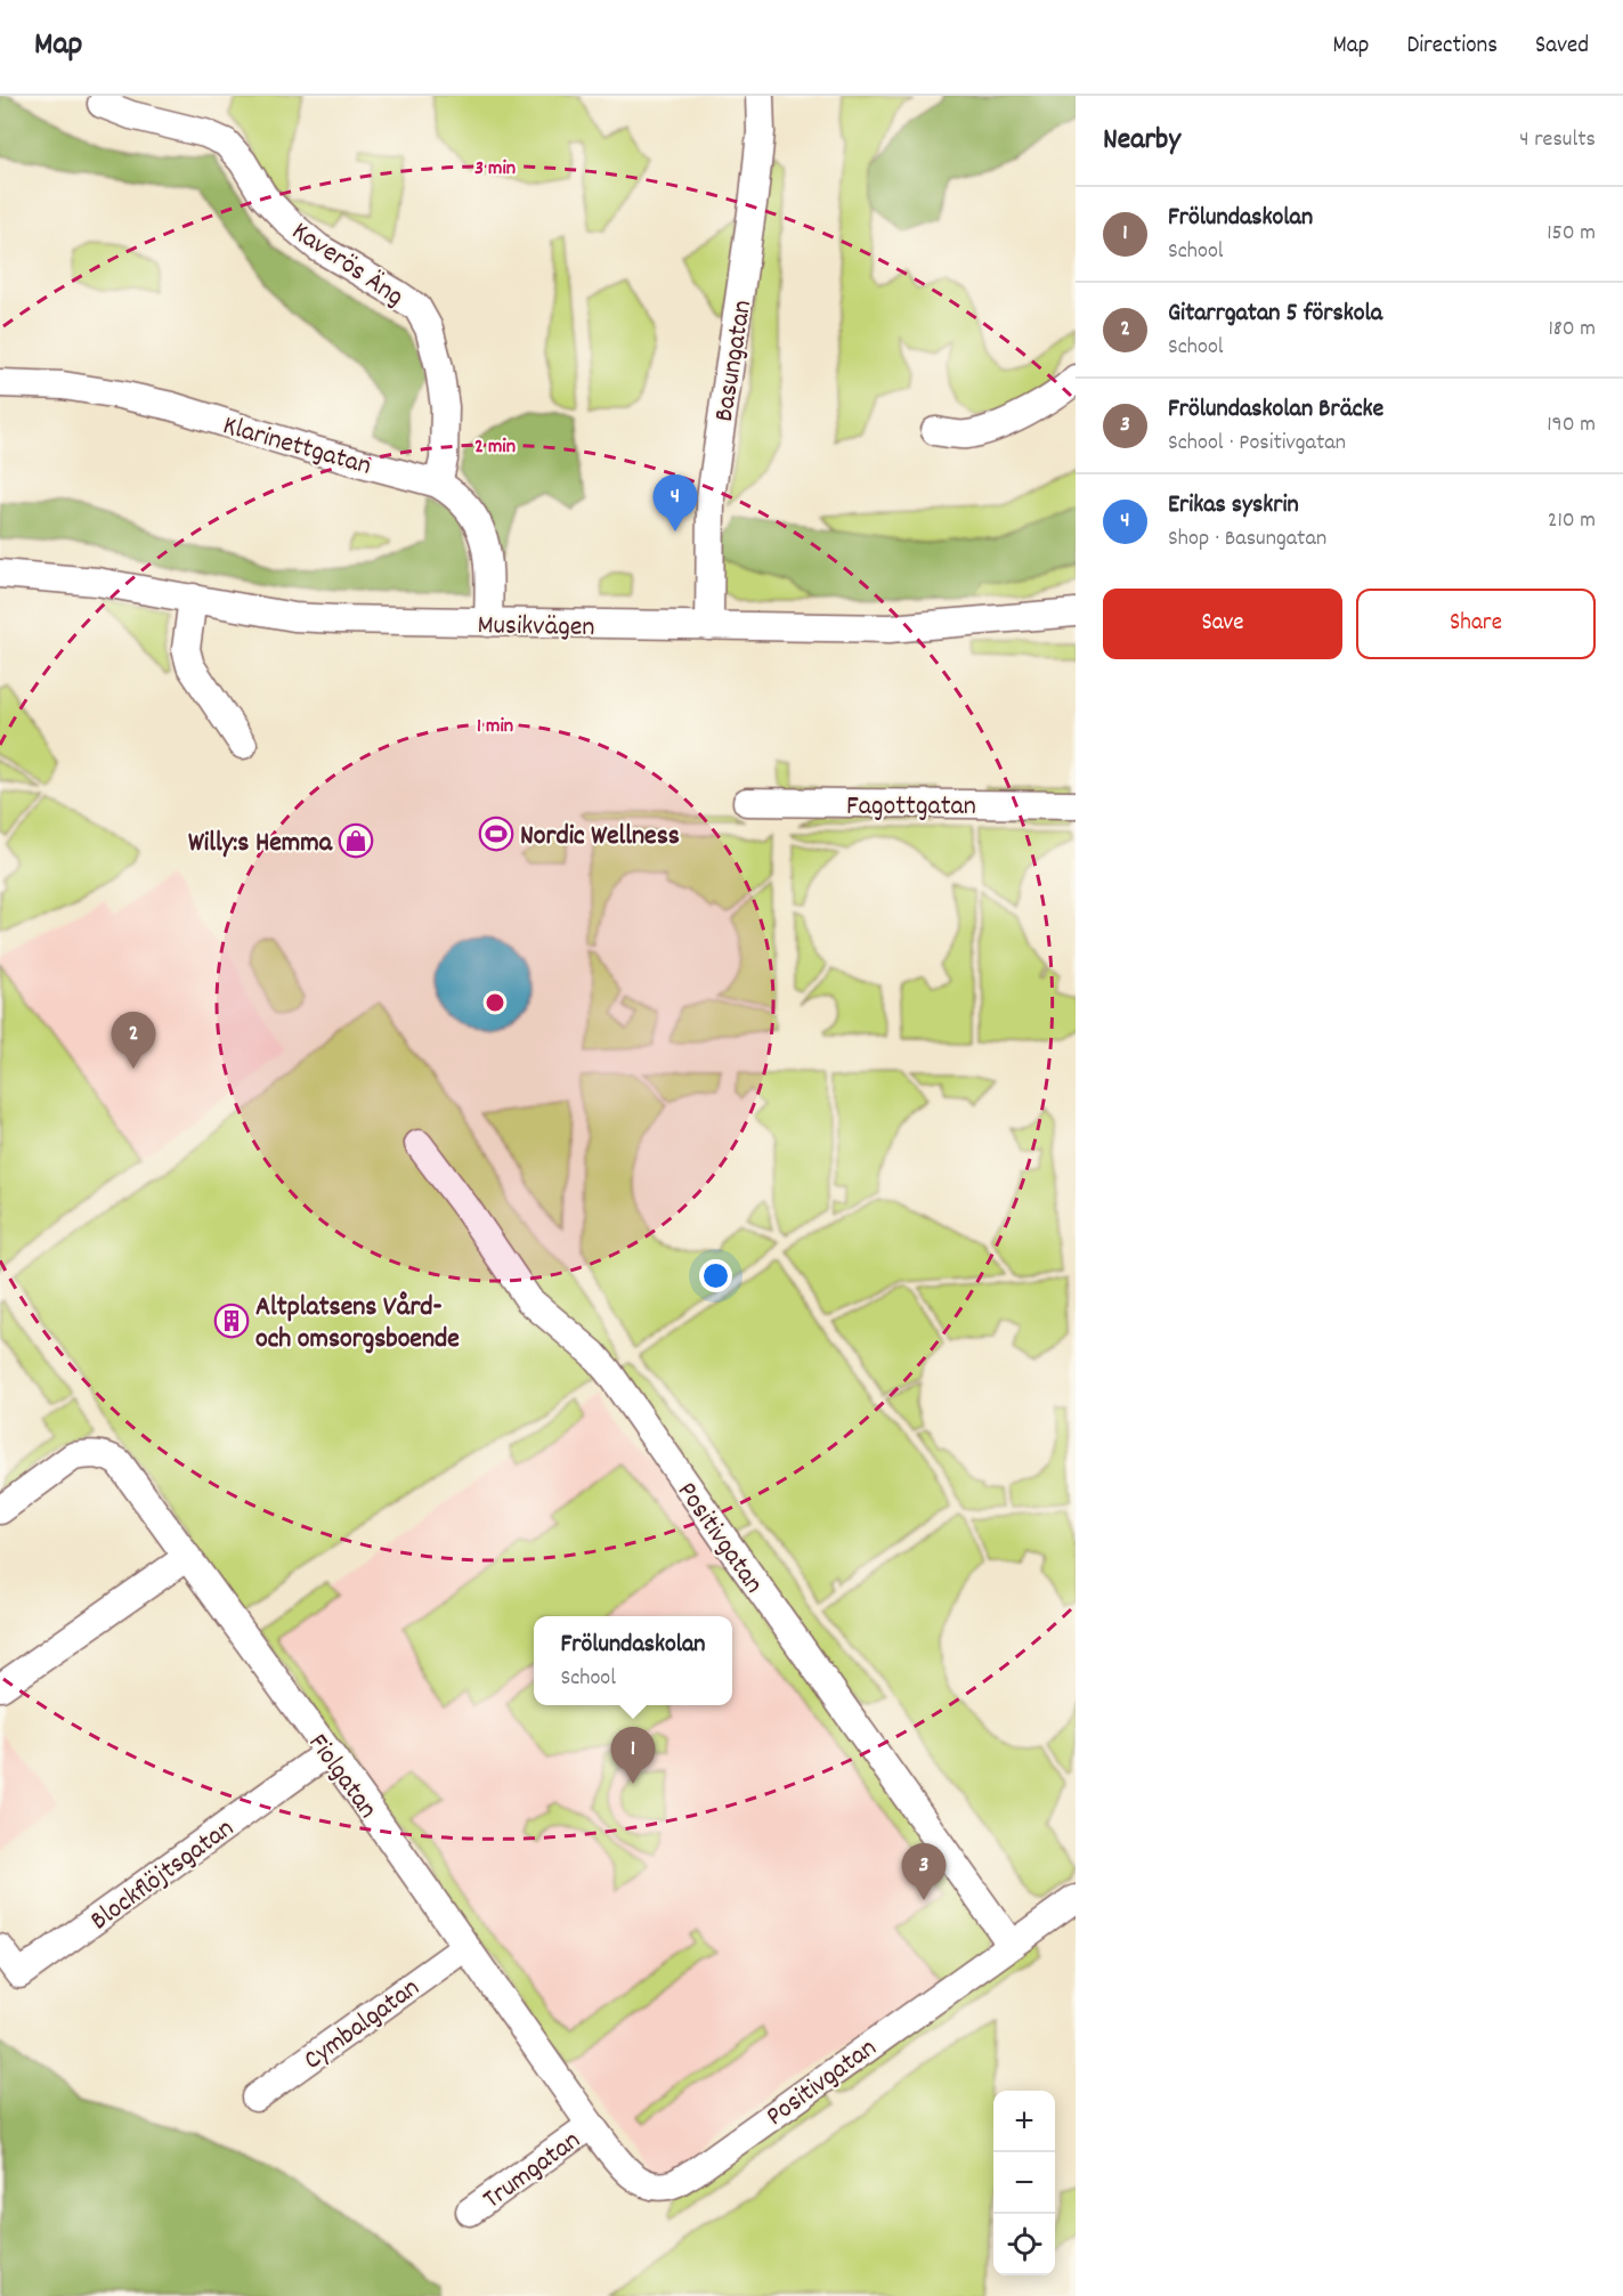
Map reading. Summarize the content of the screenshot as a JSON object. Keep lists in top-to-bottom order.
{
  "streets": {
    "street": [
      "Kaverös Äng",
      "Basungatan",
      "Klarinettgatan",
      "Musikvägen",
      "Fagottgatan",
      "Positivgatan",
      "Fiolgatan",
      "Blockflöjtsgatan",
      "Cymbalgatan",
      "Trumgatan"
    ]
  },
  "crossings": [
    ["Kaverös Äng", "Klarinettgatan"],
    ["Basungatan", "Musikvägen"],
    ["Klarinettgatan", "Musikvägen"],
    ["Positivgatan", "Fiolgatan"],
    ["Fiolgatan", "Blockflöjtsgatan"],
    ["Fiolgatan", "Cymbalgatan"],
    ["Fiolgatan", "Trumgatan"]
  ],
  "places": {
    "sports": ["Nordic Wellness"],
    "shop": ["Willy:s Hemma"],
    "building": ["Altplatsens Vård- och omsorgsboende"]
  },
  "page": {
    "header": "Map",
    "nav": ["Map", "Directions", "Saved"],
    "heading": ["Nearby", "4 results"],
    "list": [
      {
        "mark": "1",
        "name": "Frölundaskolan",
        "note": "School",
        "value": "150 m"
      },
      {
        "mark": "2",
        "name": "Gitarrgatan 5 förskola",
        "note": "School",
        "value": "180 m"
      },
      {
        "mark": "3",
        "name": "Frölundaskolan Bräcke",
        "note": "School · Positivgatan",
        "value": "190 m"
      },
      {
        "mark": "4",
        "name": "Erikas syskrin",
        "note": "Shop · Basungatan",
        "value": "210 m"
      }
    ],
    "pins": [
      "4",
      "2",
      "1",
      "3"
    ],
    "buttons": ["Save", "Share"],
    "popup": ["Frölundaskolan", "School"],
    "map_buttons": ["+", "−"]
  },
  "rings": ["3 min", "2 min", "1 min"]
}
